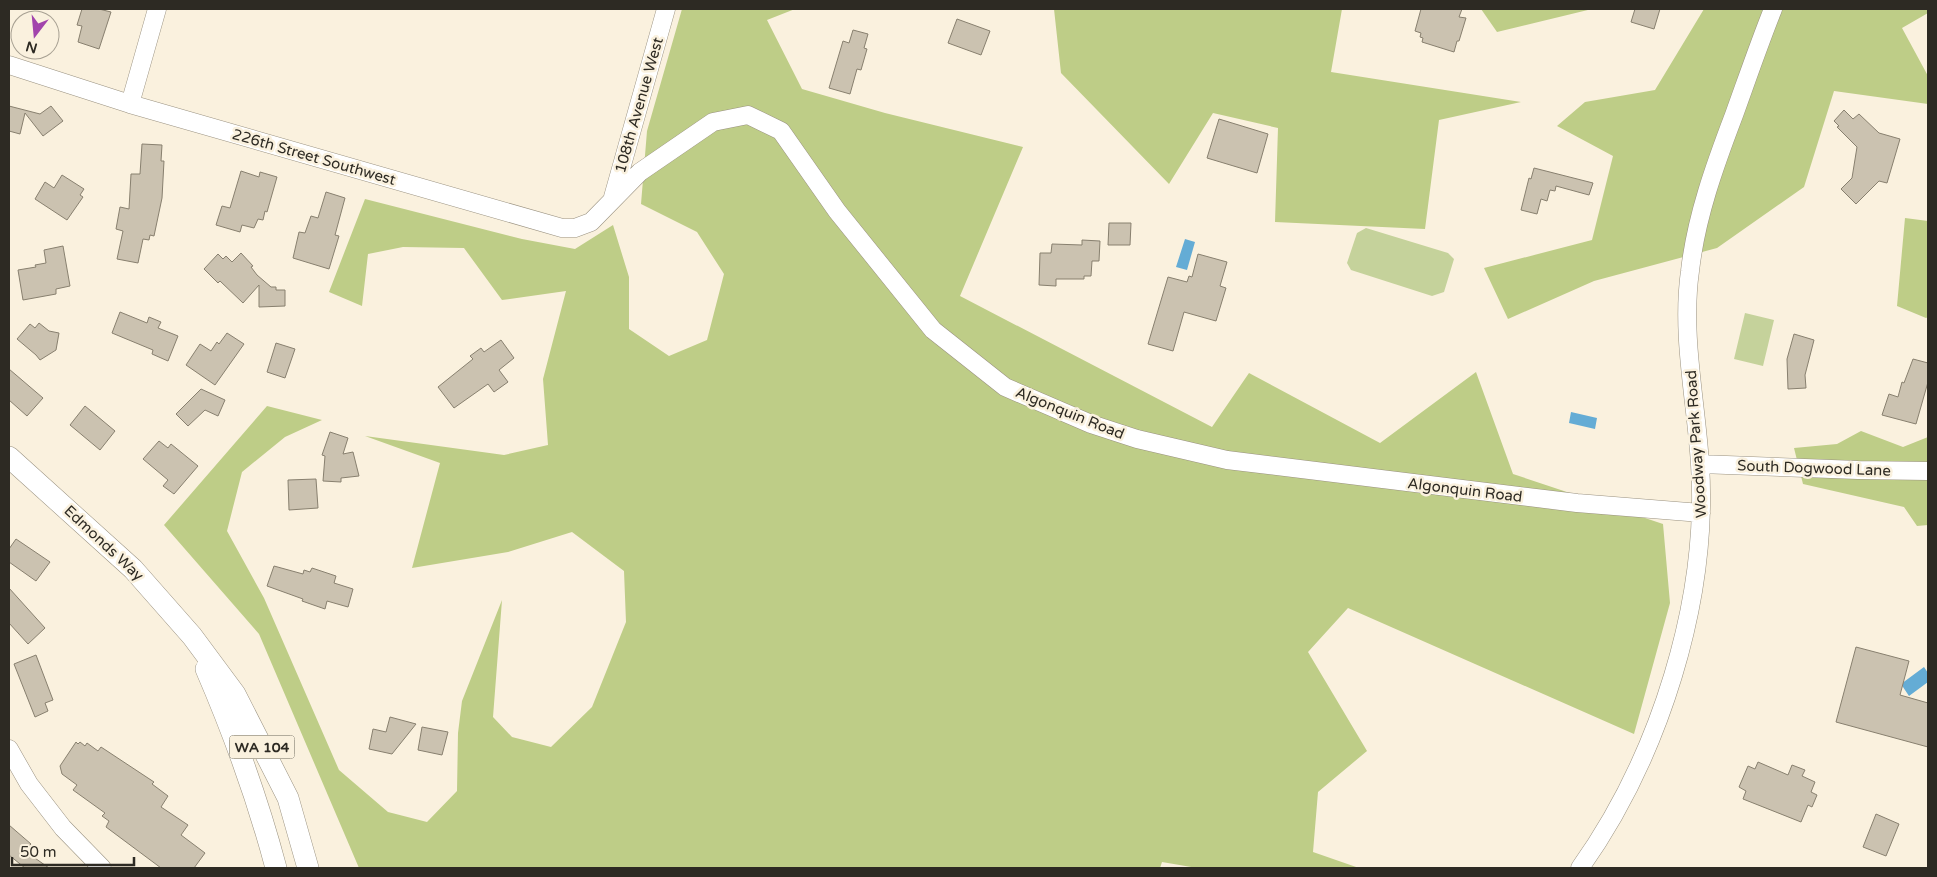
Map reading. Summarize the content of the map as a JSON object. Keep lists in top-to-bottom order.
{
  "streets": {
    "main road": ["Edmonds Way", "WA 104"],
    "street": [
      "108th Avenue West",
      "226th Street Southwest",
      "Algonquin Road",
      "Woodway Park Road",
      "South Dogwood Lane"
    ]
  },
  "crossings": [
    ["108th Avenue West", "226th Street Southwest"],
    ["108th Avenue West", "Algonquin Road"],
    ["226th Street Southwest", "Algonquin Road"],
    ["Algonquin Road", "Woodway Park Road"],
    ["Woodway Park Road", "South Dogwood Lane"]
  ],
  "scale_bar": "50 m",
  "north": "bottom"
}
